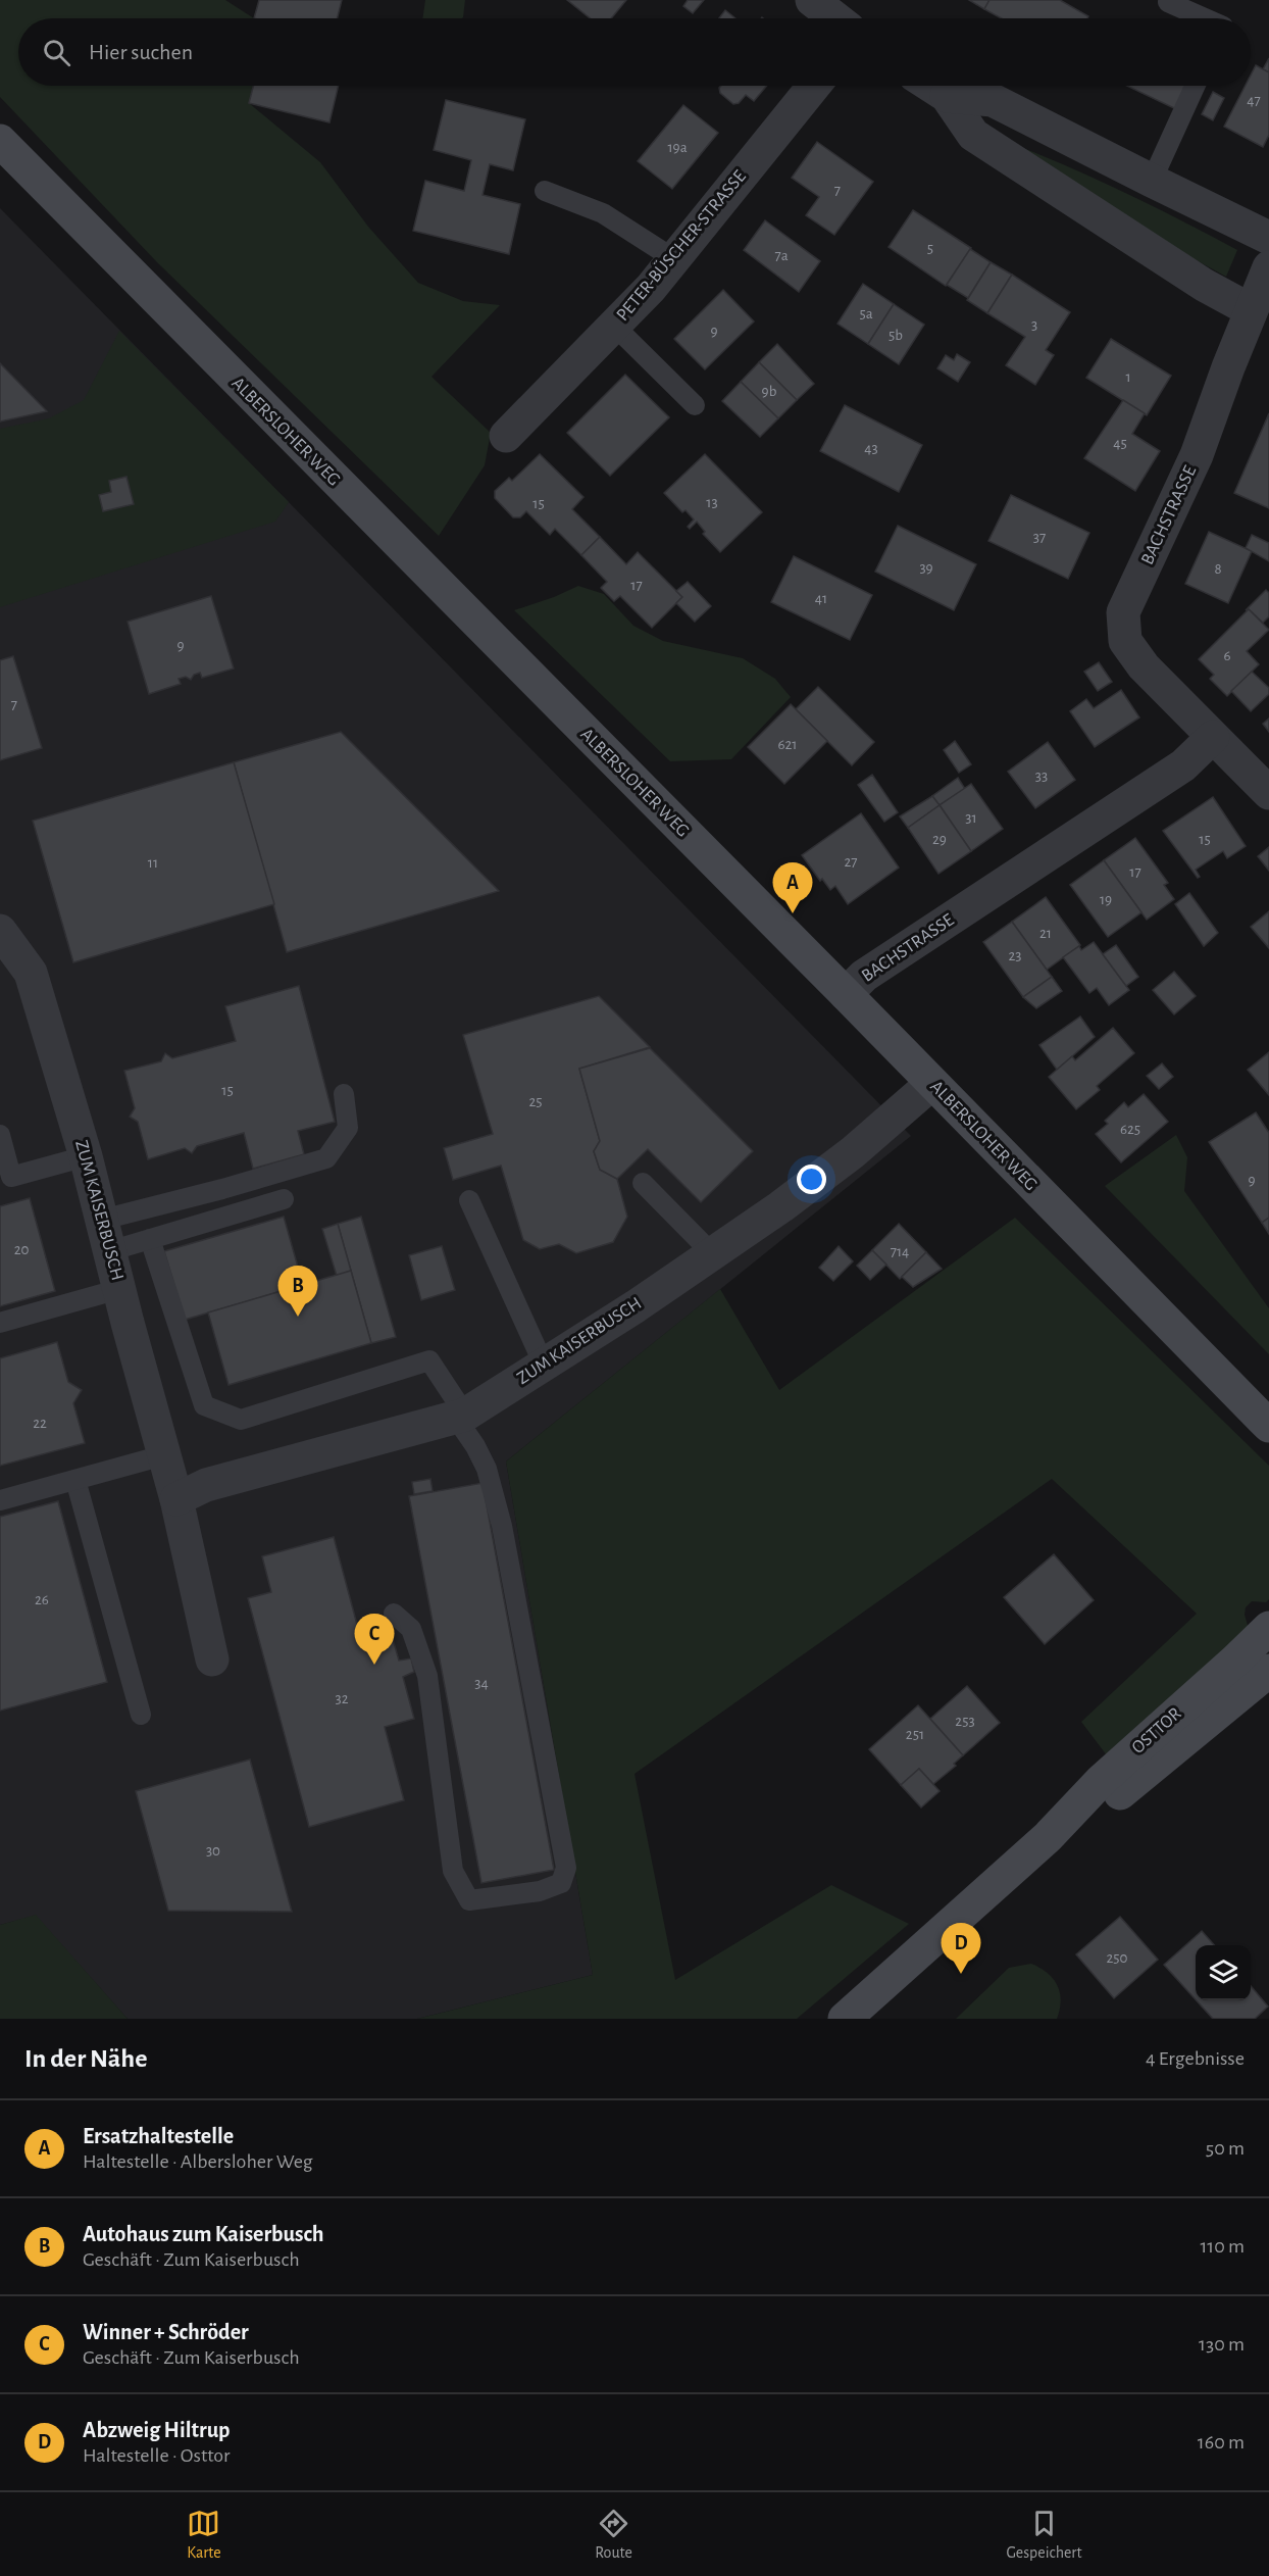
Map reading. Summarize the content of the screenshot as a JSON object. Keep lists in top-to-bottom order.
{
  "streets": {
    "main road": ["ALBERSLOHER WEG", "OSTTOR"],
    "street": ["PETER-BÜSCHER-STRASSE", "BACHSTRASSE", "ZUM KAISERBUSCH"]
  },
  "crossings": [
    ["ALBERSLOHER WEG", "BACHSTRASSE"],
    ["ALBERSLOHER WEG", "ZUM KAISERBUSCH"]
  ],
  "house_numbers": [
    "47",
    "19a",
    "7",
    "5",
    "7a",
    "5a",
    "3",
    "9",
    "5b",
    "1",
    "9b",
    "45",
    "43",
    "13",
    "15",
    "37",
    "39",
    "8",
    "17",
    "41",
    "9",
    "6",
    "7",
    "621",
    "33",
    "31",
    "29",
    "15",
    "27",
    "11",
    "17",
    "19",
    "21",
    "23",
    "15",
    "25",
    "625",
    "9",
    "20",
    "714",
    "22",
    "26",
    "34",
    "32",
    "253",
    "251",
    "30",
    "250"
  ],
  "page": {
    "search": "Hier suchen",
    "pins": [
      "A",
      "B",
      "C",
      "D"
    ],
    "heading": ["In der Nähe", "4 Ergebnisse"],
    "list": [
      {
        "mark": "A",
        "name": "Ersatzhaltestelle",
        "note": "Haltestelle · Albersloher Weg",
        "value": "50 m"
      },
      {
        "mark": "B",
        "name": "Autohaus zum Kaiserbusch",
        "note": "Geschäft · Zum Kaiserbusch",
        "value": "110 m"
      },
      {
        "mark": "C",
        "name": "Winner + Schröder",
        "note": "Geschäft · Zum Kaiserbusch",
        "value": "130 m"
      },
      {
        "mark": "D",
        "name": "Abzweig Hiltrup",
        "note": "Haltestelle · Osttor",
        "value": "160 m"
      }
    ],
    "nav": ["Karte", "Route", "Gespeichert"]
  }
}
